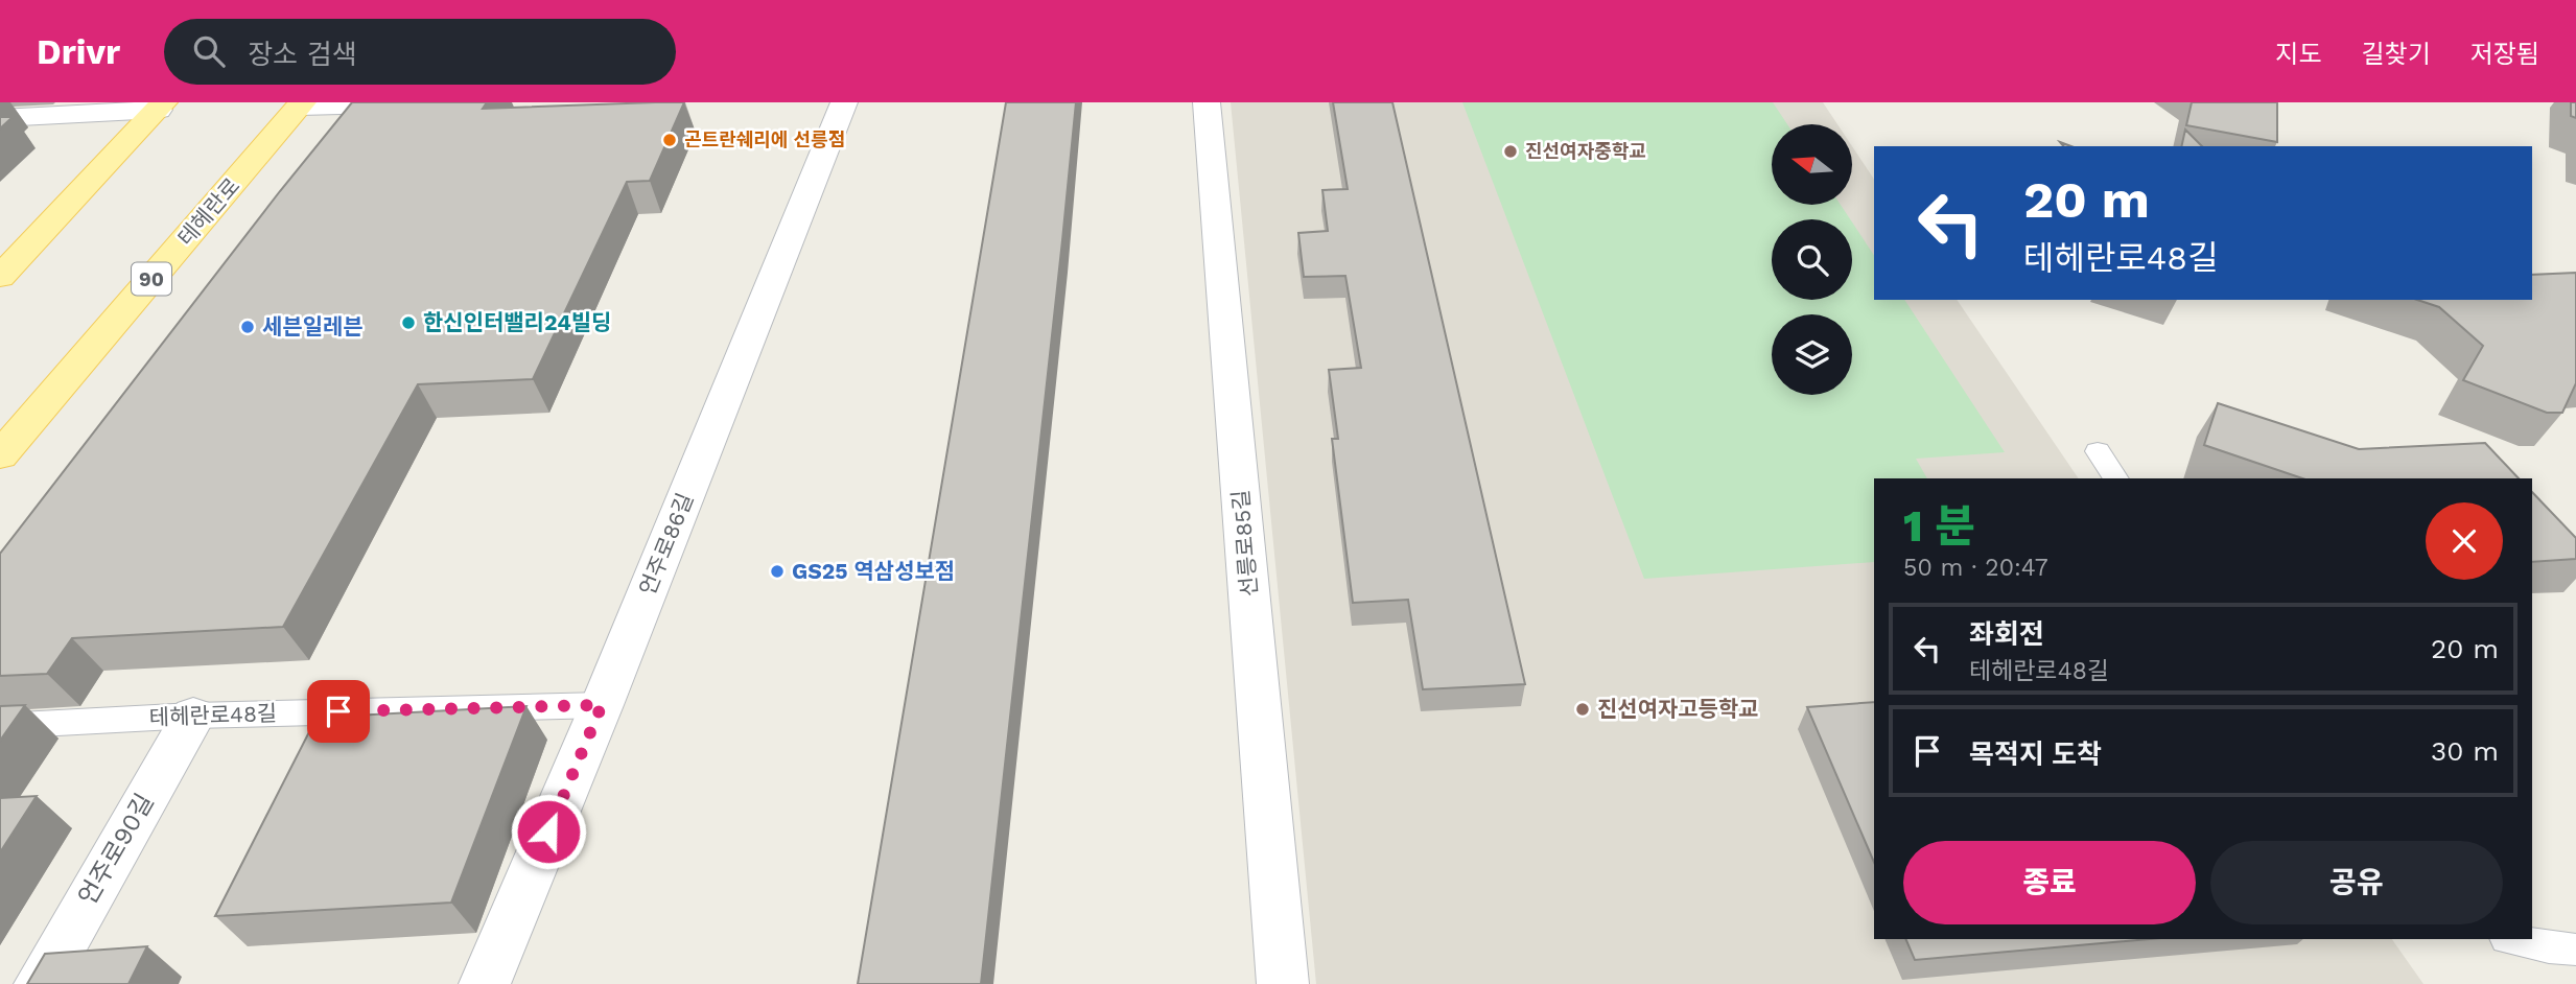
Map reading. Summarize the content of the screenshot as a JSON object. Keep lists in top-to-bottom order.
{
  "streets": {
    "main road": ["테헤란로", "90"],
    "street": ["선릉로85길", "언주로86길", "언주로90길"],
    "lane": ["테헤란로48길"]
  },
  "crossings": [
    ["언주로86길", "테헤란로48길"],
    ["테헤란로48길", "언주로90길"]
  ],
  "places": [
    "곤트란쉐리에 선릉점",
    "진선여자중학교",
    "한신인터밸리24빌딩",
    "세븐일레븐",
    "GS25 역삼성보점",
    "진선여자고등학교"
  ],
  "north": "left",
  "page": {
    "header": "Drivr",
    "search": "장소 검색",
    "nav": ["지도", "길찾기", "저장됨"],
    "turn": ["20 m", "테헤란로48길"],
    "heading": ["1 분", "50 m · 20:47"],
    "list": [
      {
        "name": "좌회전",
        "note": "테헤란로48길",
        "value": "20 m"
      },
      {
        "name": "목적지 도착",
        "value": "30 m"
      }
    ],
    "buttons": ["종료", "공유"]
  }
}
